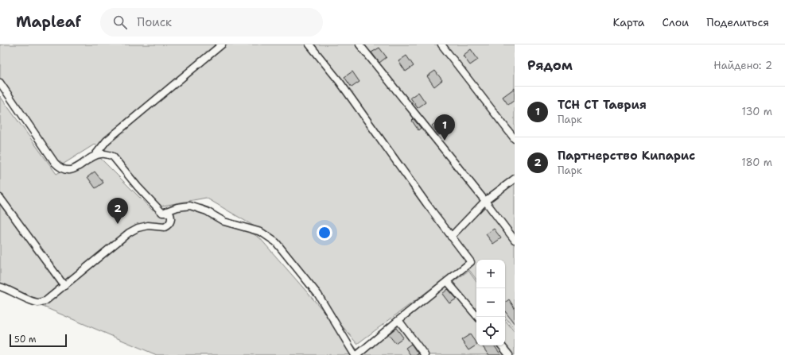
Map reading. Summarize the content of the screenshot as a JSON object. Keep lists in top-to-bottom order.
{
  "scale_bar": "50 m",
  "page": {
    "header": "Mapleaf",
    "search": "Поиск",
    "nav": ["Карта", "Слои", "Поделиться"],
    "heading": ["Рядом", "Найдено: 2"],
    "list": [
      {
        "mark": "1",
        "name": "ТСН СТ Таврия",
        "note": "Парк",
        "value": "130 m"
      },
      {
        "mark": "2",
        "name": "Партнерство Кипарис",
        "note": "Парк",
        "value": "180 m"
      }
    ],
    "pins": ["1", "2"],
    "map_buttons": ["+", "−"],
    "scale": "50 m"
  }
}
